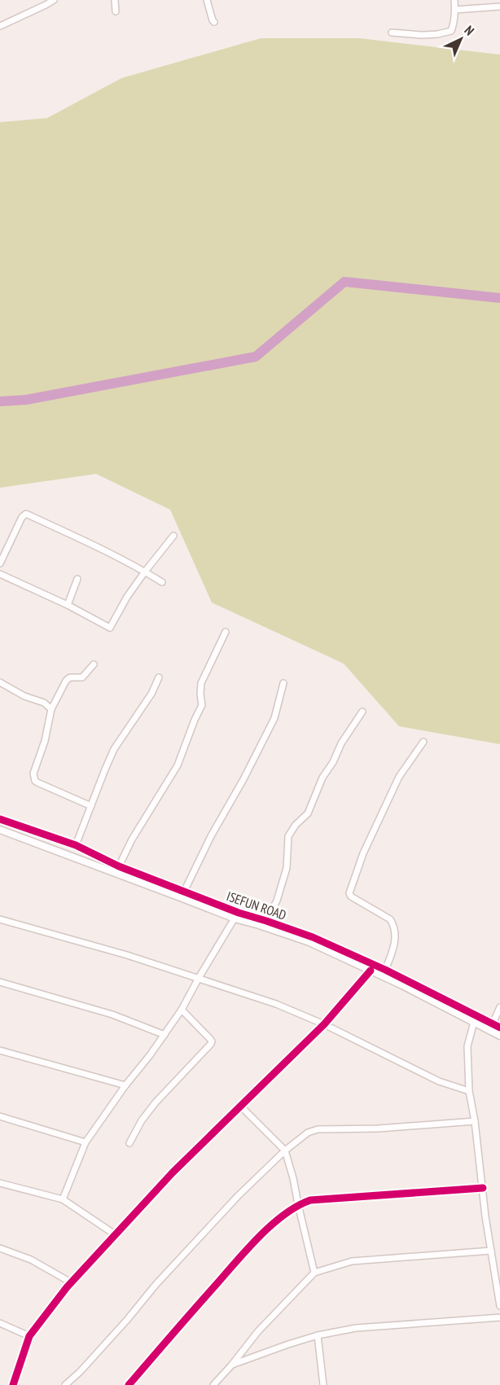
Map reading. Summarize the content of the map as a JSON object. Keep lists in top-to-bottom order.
{
  "streets": {
    "street": ["ISEFUN ROAD"]
  },
  "north": "top right"
}
